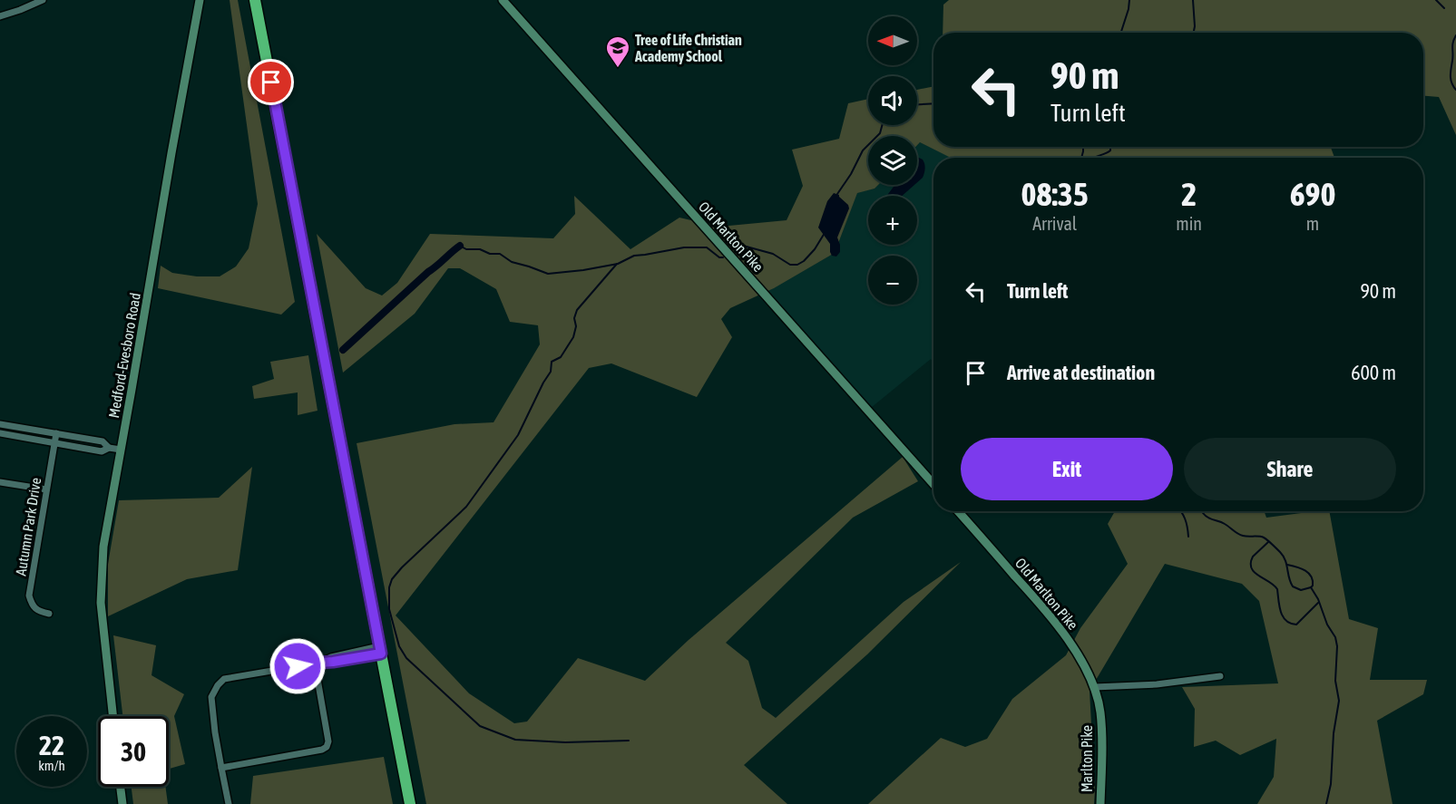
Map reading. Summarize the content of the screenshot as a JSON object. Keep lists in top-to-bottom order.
{
  "streets": {
    "street": [
      "Old Marlton Pike",
      "Medford-Evesboro Road",
      "Autumn Park Drive",
      "Marlton Pike"
    ]
  },
  "crossings": [
    ["Old Marlton Pike", "Marlton Pike"]
  ],
  "places": {
    "school or university": ["Tree of Life Christian Academy School"]
  },
  "north": "left",
  "page": {
    "map_buttons": ["+", "−"],
    "turn": ["90 m", "Turn left"],
    "eta": [
      "08:35",
      "Arrival",
      "2",
      "min",
      "690",
      "m"
    ],
    "list": [
      {
        "name": "Turn left",
        "value": "90 m"
      },
      {
        "name": "Arrive at destination",
        "value": "600 m"
      }
    ],
    "buttons": ["Exit", "Share"],
    "speed": "22 km/h",
    "limit": "30"
  }
}
